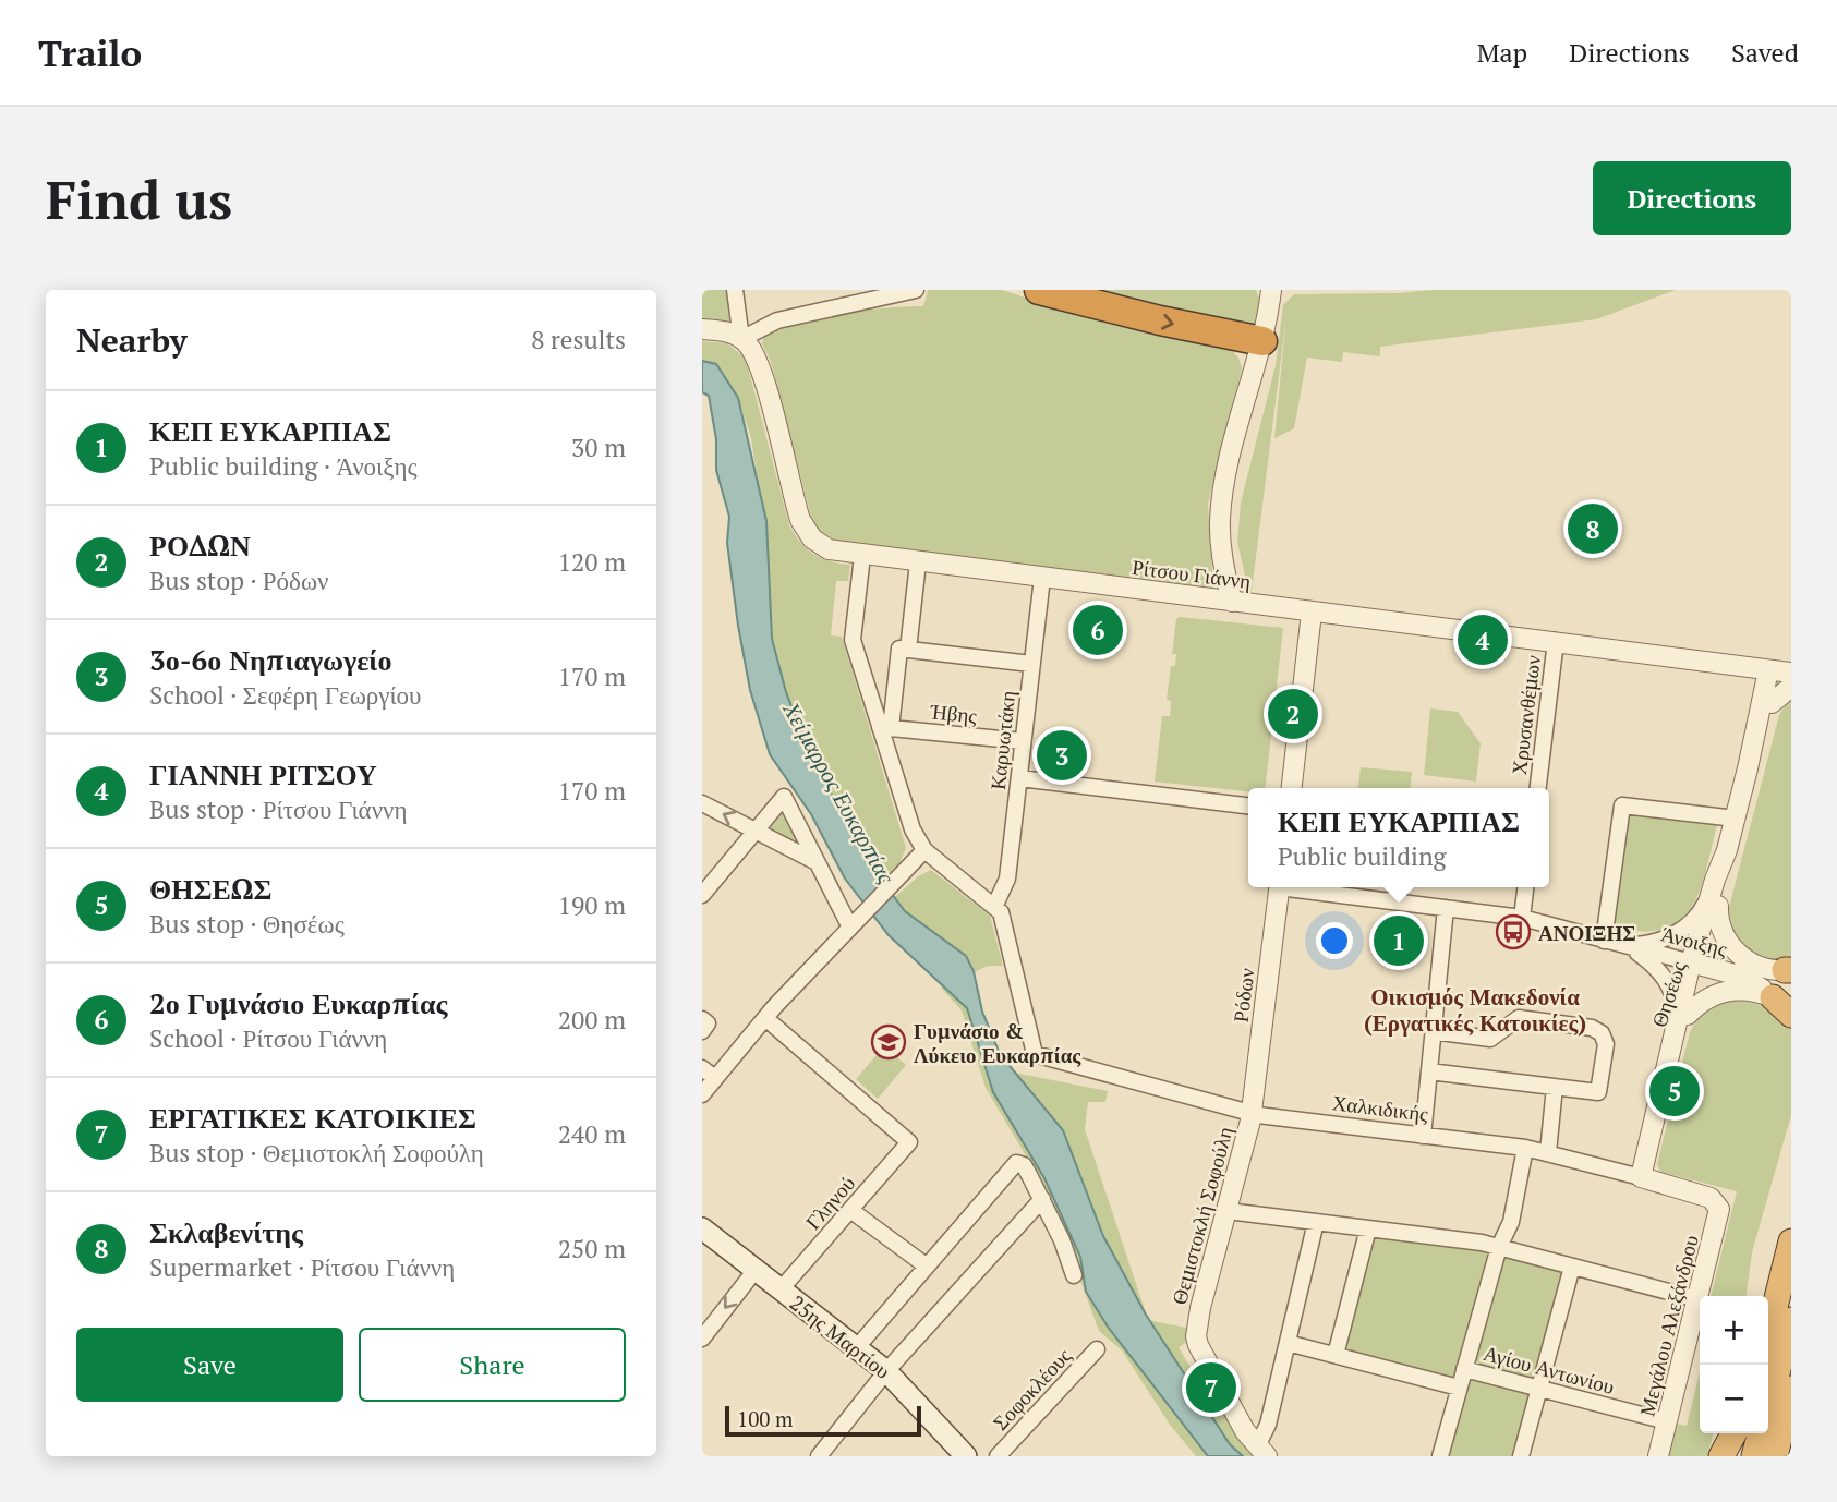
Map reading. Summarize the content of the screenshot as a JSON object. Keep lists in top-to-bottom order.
{
  "streets": {
    "main road": ["25ης Μαρτίου"],
    "street": [
      "Ρίτσου Γιάννη",
      "Ήβης",
      "Χρυσανθέμων",
      "Καρυωτάκη",
      "Άνοιξης",
      "Θησέως",
      "Ρόδων",
      "Χαλκιδικής",
      "Γληνού",
      "Θεμιστοκλή Σοφούλη",
      "Μεγάλου Αλεξάνδρου",
      "Αγίου Αντωνίου",
      "Σοφοκλέους"
    ]
  },
  "crossings": [
    ["Ρίτσου Γιάννη", "Χρυσανθέμων"],
    ["Ρίτσου Γιάννη", "Καρυωτάκη"],
    ["Ρίτσου Γιάννη", "Θησέως"],
    ["Ήβης", "Καρυωτάκη"],
    ["Καρυωτάκη", "Χαλκιδικής"],
    ["Άνοιξης", "Θησέως"],
    ["Θησέως", "Χαλκιδικής"],
    ["Ρόδων", "Χαλκιδικής"],
    ["Ρόδων", "Θεμιστοκλή Σοφούλη"],
    ["Χαλκιδικής", "Θεμιστοκλή Σοφούλη"],
    ["Χαλκιδικής", "Μεγάλου Αλεξάνδρου"],
    ["Γληνού", "25ης Μαρτίου"],
    ["Μεγάλου Αλεξάνδρου", "Αγίου Αντωνίου"]
  ],
  "districts": ["Οικισμός Μακεδονία (Εργατικές Κατοικίες)"],
  "water": ["Χείμαρρος Ευκαρπίας"],
  "places": {
    "bus stop": ["ΑΝΟΙΞΗΣ"],
    "school or university": ["Γυμνάσιο & Λύκειο Ευκαρπίας"]
  },
  "scale_bar": "100 m",
  "page": {
    "header": "Trailo",
    "nav": ["Map", "Directions", "Saved"],
    "buttons": [
      "Directions",
      ["Save", "Share"]
    ],
    "title": "Find us",
    "heading": ["Nearby", "8 results"],
    "list": [
      {
        "mark": "1",
        "name": "ΚΕΠ ΕΥΚΑΡΠΙΑΣ",
        "note": "Public building · Άνοιξης",
        "value": "30 m"
      },
      {
        "mark": "2",
        "name": "ΡΟΔΩΝ",
        "note": "Bus stop · Ρόδων",
        "value": "120 m"
      },
      {
        "mark": "3",
        "name": "3ο-6ο Νηπιαγωγείο",
        "note": "School · Σεφέρη Γεωργίου",
        "value": "170 m"
      },
      {
        "mark": "4",
        "name": "ΓΙΑΝΝΗ ΡΙΤΣΟΥ",
        "note": "Bus stop · Ρίτσου Γιάννη",
        "value": "170 m"
      },
      {
        "mark": "5",
        "name": "ΘΗΣΕΩΣ",
        "note": "Bus stop · Θησέως",
        "value": "190 m"
      },
      {
        "mark": "6",
        "name": "2ο Γυμνάσιο Ευκαρπίας",
        "note": "School · Ρίτσου Γιάννη",
        "value": "200 m"
      },
      {
        "mark": "7",
        "name": "ΕΡΓΑΤΙΚΕΣ ΚΑΤΟΙΚΙΕΣ",
        "note": "Bus stop · Θεμιστοκλή Σοφούλη",
        "value": "240 m"
      },
      {
        "mark": "8",
        "name": "Σκλαβενίτης",
        "note": "Supermarket · Ρίτσου Γιάννη",
        "value": "250 m"
      }
    ],
    "pins": [
      "8",
      "6",
      "4",
      "2",
      "3",
      "1",
      "5",
      "7"
    ],
    "popup": ["ΚΕΠ ΕΥΚΑΡΠΙΑΣ", "Public building"],
    "map_buttons": ["+", "−"],
    "scale": "100 m"
  }
}
